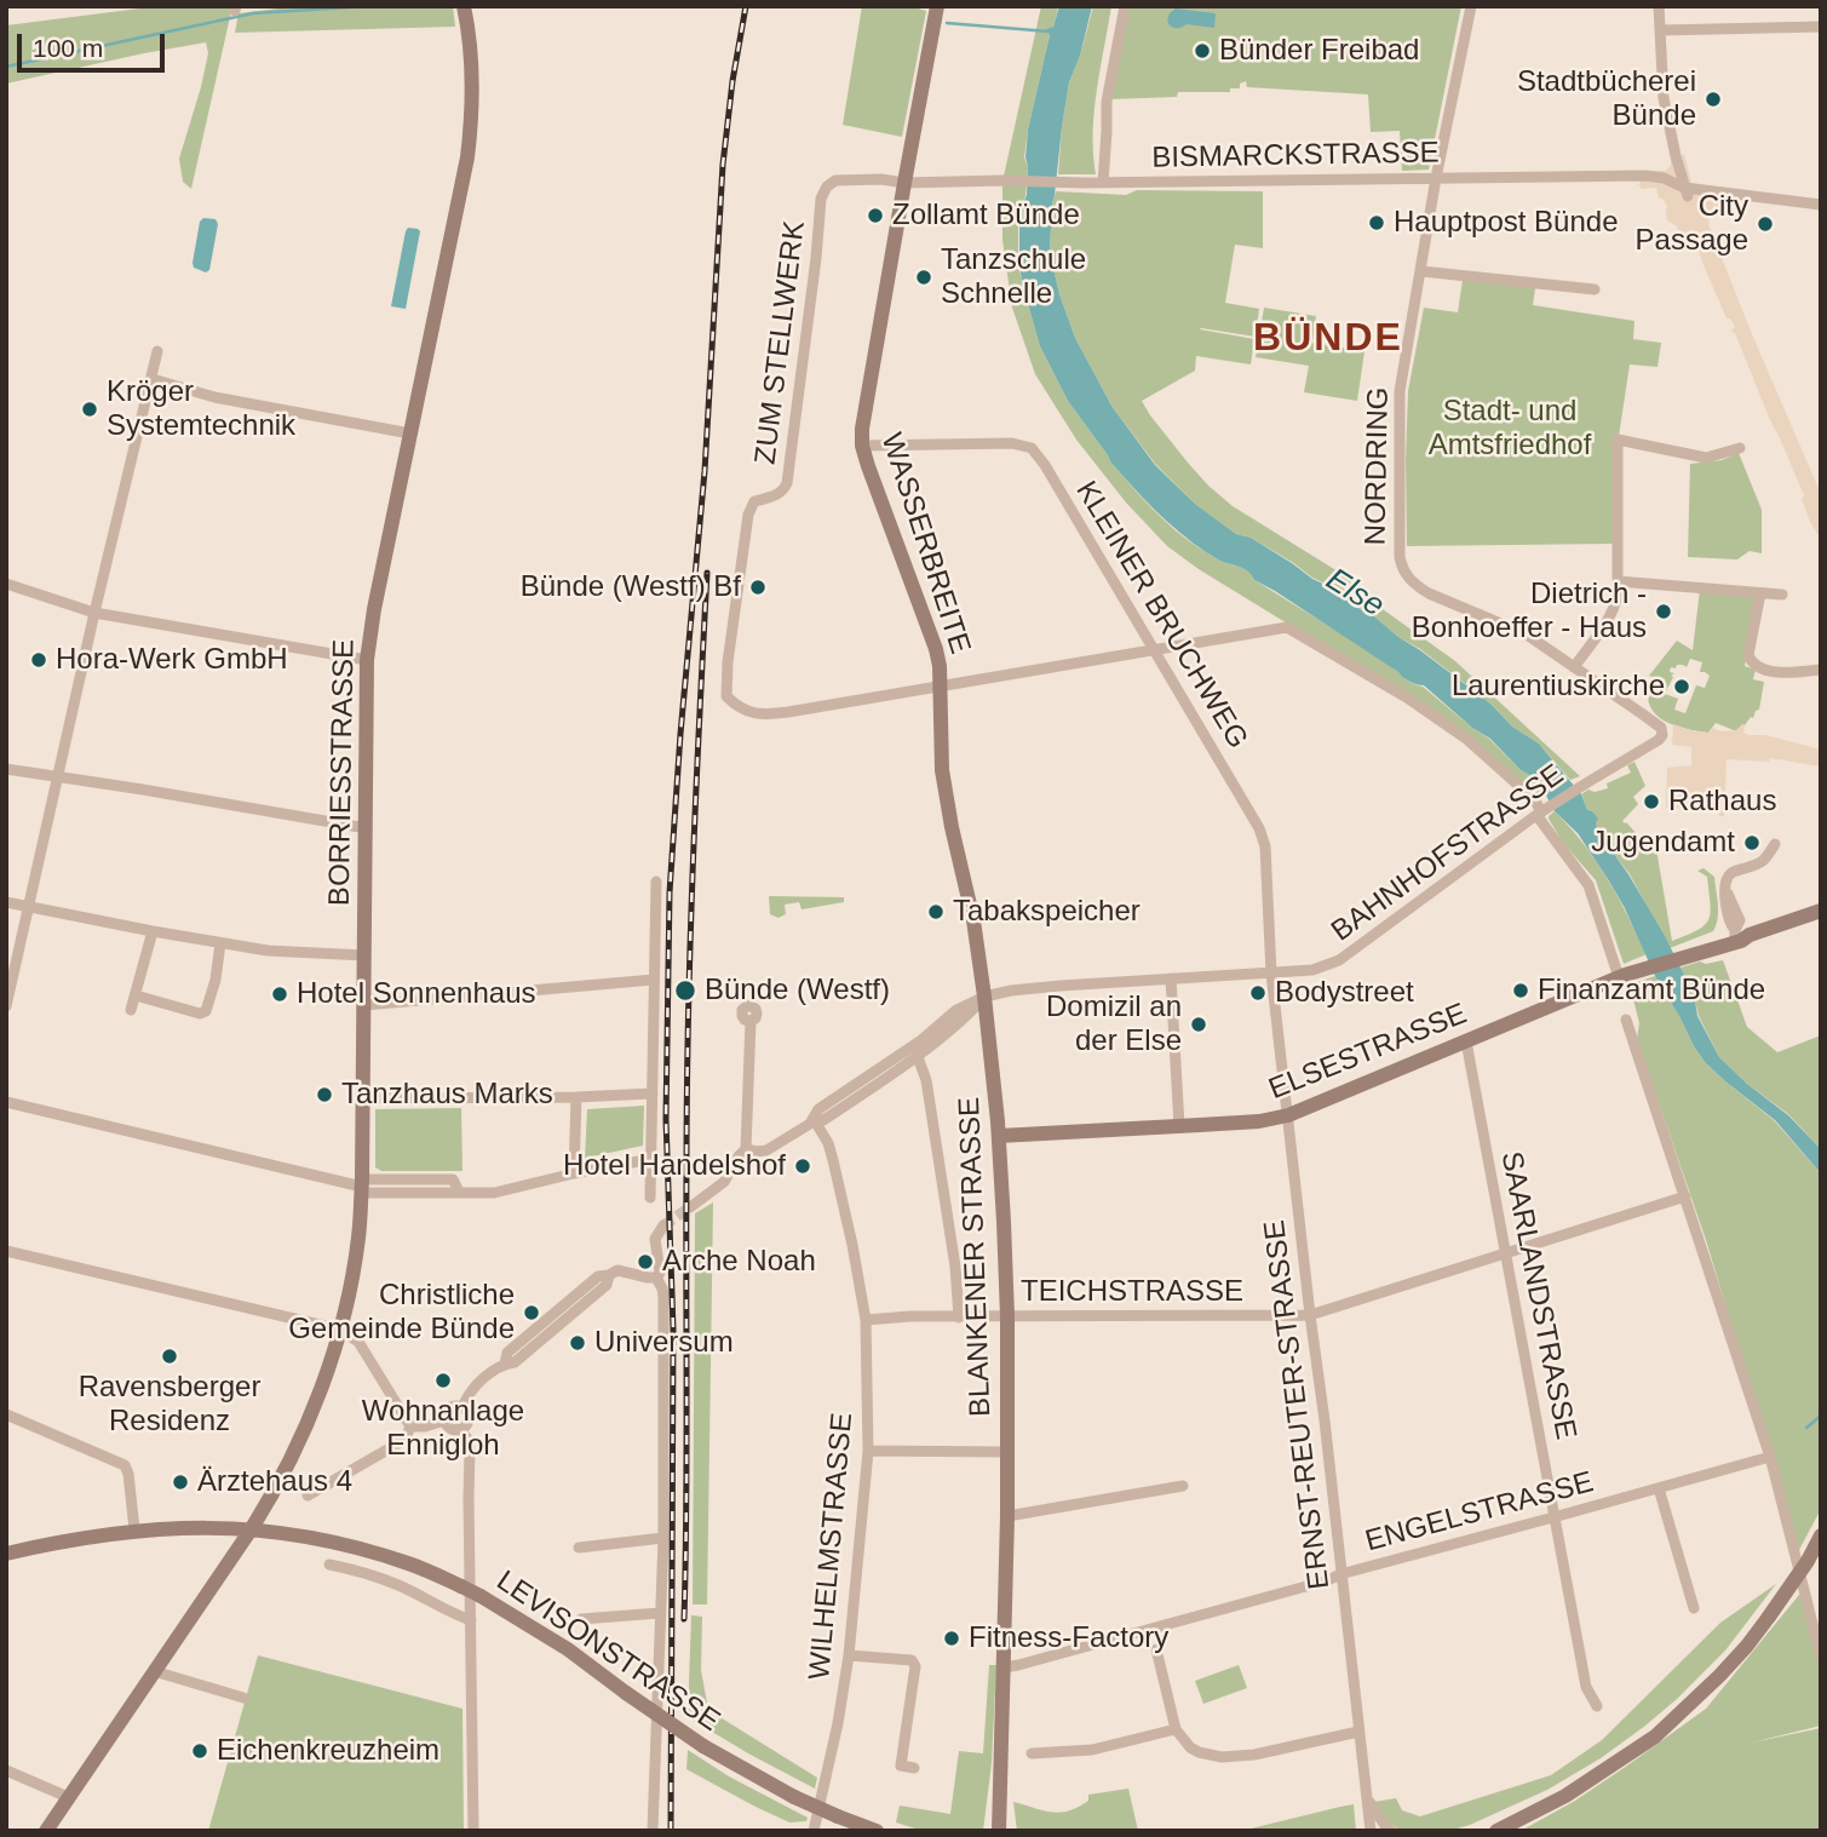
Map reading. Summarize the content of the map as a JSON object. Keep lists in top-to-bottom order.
{
  "streets": {
    "main road": [
      "WASSERBREITE",
      "BORRIESSTRASSE",
      "ELSESTRASSE",
      "BLANKENER STRASSE",
      "LEVISONSTRASSE"
    ],
    "street": [
      "BISMARCKSTRASSE",
      "ZUM STELLWERK",
      "NORDRING",
      "KLEINER BRUCHWEG",
      "BAHNHOFSTRASSE",
      "TEICHSTRASSE",
      "SAARLANDSTRASSE",
      "ERNST-REUTER-STRASSE",
      "ENGELSTRASSE",
      "WILHELMSTRASSE"
    ]
  },
  "crossings": [
    ["BISMARCKSTRASSE", "ZUM STELLWERK"],
    ["BISMARCKSTRASSE", "NORDRING"],
    ["BISMARCKSTRASSE", "WASSERBREITE"],
    ["ZUM STELLWERK", "WASSERBREITE"],
    ["NORDRING", "BAHNHOFSTRASSE"],
    ["WASSERBREITE", "KLEINER BRUCHWEG"],
    ["WASSERBREITE", "BAHNHOFSTRASSE"],
    ["WASSERBREITE", "BLANKENER STRASSE"],
    ["KLEINER BRUCHWEG", "BAHNHOFSTRASSE"],
    ["KLEINER BRUCHWEG", "ERNST-REUTER-STRASSE"],
    ["BORRIESSTRASSE", "LEVISONSTRASSE"],
    ["BAHNHOFSTRASSE", "BLANKENER STRASSE"],
    ["BAHNHOFSTRASSE", "ERNST-REUTER-STRASSE"],
    ["BAHNHOFSTRASSE", "WILHELMSTRASSE"],
    ["ELSESTRASSE", "BLANKENER STRASSE"],
    ["ELSESTRASSE", "SAARLANDSTRASSE"],
    ["ELSESTRASSE", "ERNST-REUTER-STRASSE"],
    ["BLANKENER STRASSE", "TEICHSTRASSE"],
    ["BLANKENER STRASSE", "ENGELSTRASSE"],
    ["TEICHSTRASSE", "SAARLANDSTRASSE"],
    ["TEICHSTRASSE", "ERNST-REUTER-STRASSE"],
    ["TEICHSTRASSE", "WILHELMSTRASSE"],
    ["SAARLANDSTRASSE", "ENGELSTRASSE"],
    ["ERNST-REUTER-STRASSE", "ENGELSTRASSE"]
  ],
  "districts": ["BÜNDE"],
  "water": ["Else"],
  "parks": ["Stadt- und Amtsfriedhof"],
  "places": [
    "Bünder Freibad",
    "Stadtbücherei Bünde",
    "Zollamt Bünde",
    "Hauptpost Bünde",
    "City Passage",
    "Tanzschule Schnelle",
    "Kröger Systemtechnik",
    "Bünde (Westf) Bf",
    "Dietrich - Bonhoeffer - Haus",
    "Hora-Werk GmbH",
    "Laurentiuskirche",
    "Rathaus",
    "Jugendamt",
    "Tabakspeicher",
    "Bünde (Westf)",
    "Finanzamt Bünde",
    "Bodystreet",
    "Hotel Sonnenhaus",
    "Domizil an der Else",
    "Tanzhaus Marks",
    "Hotel Handelshof",
    "Arche Noah",
    "Christliche Gemeinde Bünde",
    "Universum",
    "Ravensberger Residenz",
    "Wohnanlage Ennigloh",
    "Ärztehaus 4",
    "Fitness-Factory",
    "Eichenkreuzheim"
  ],
  "scale_bar": "100 m"
}
